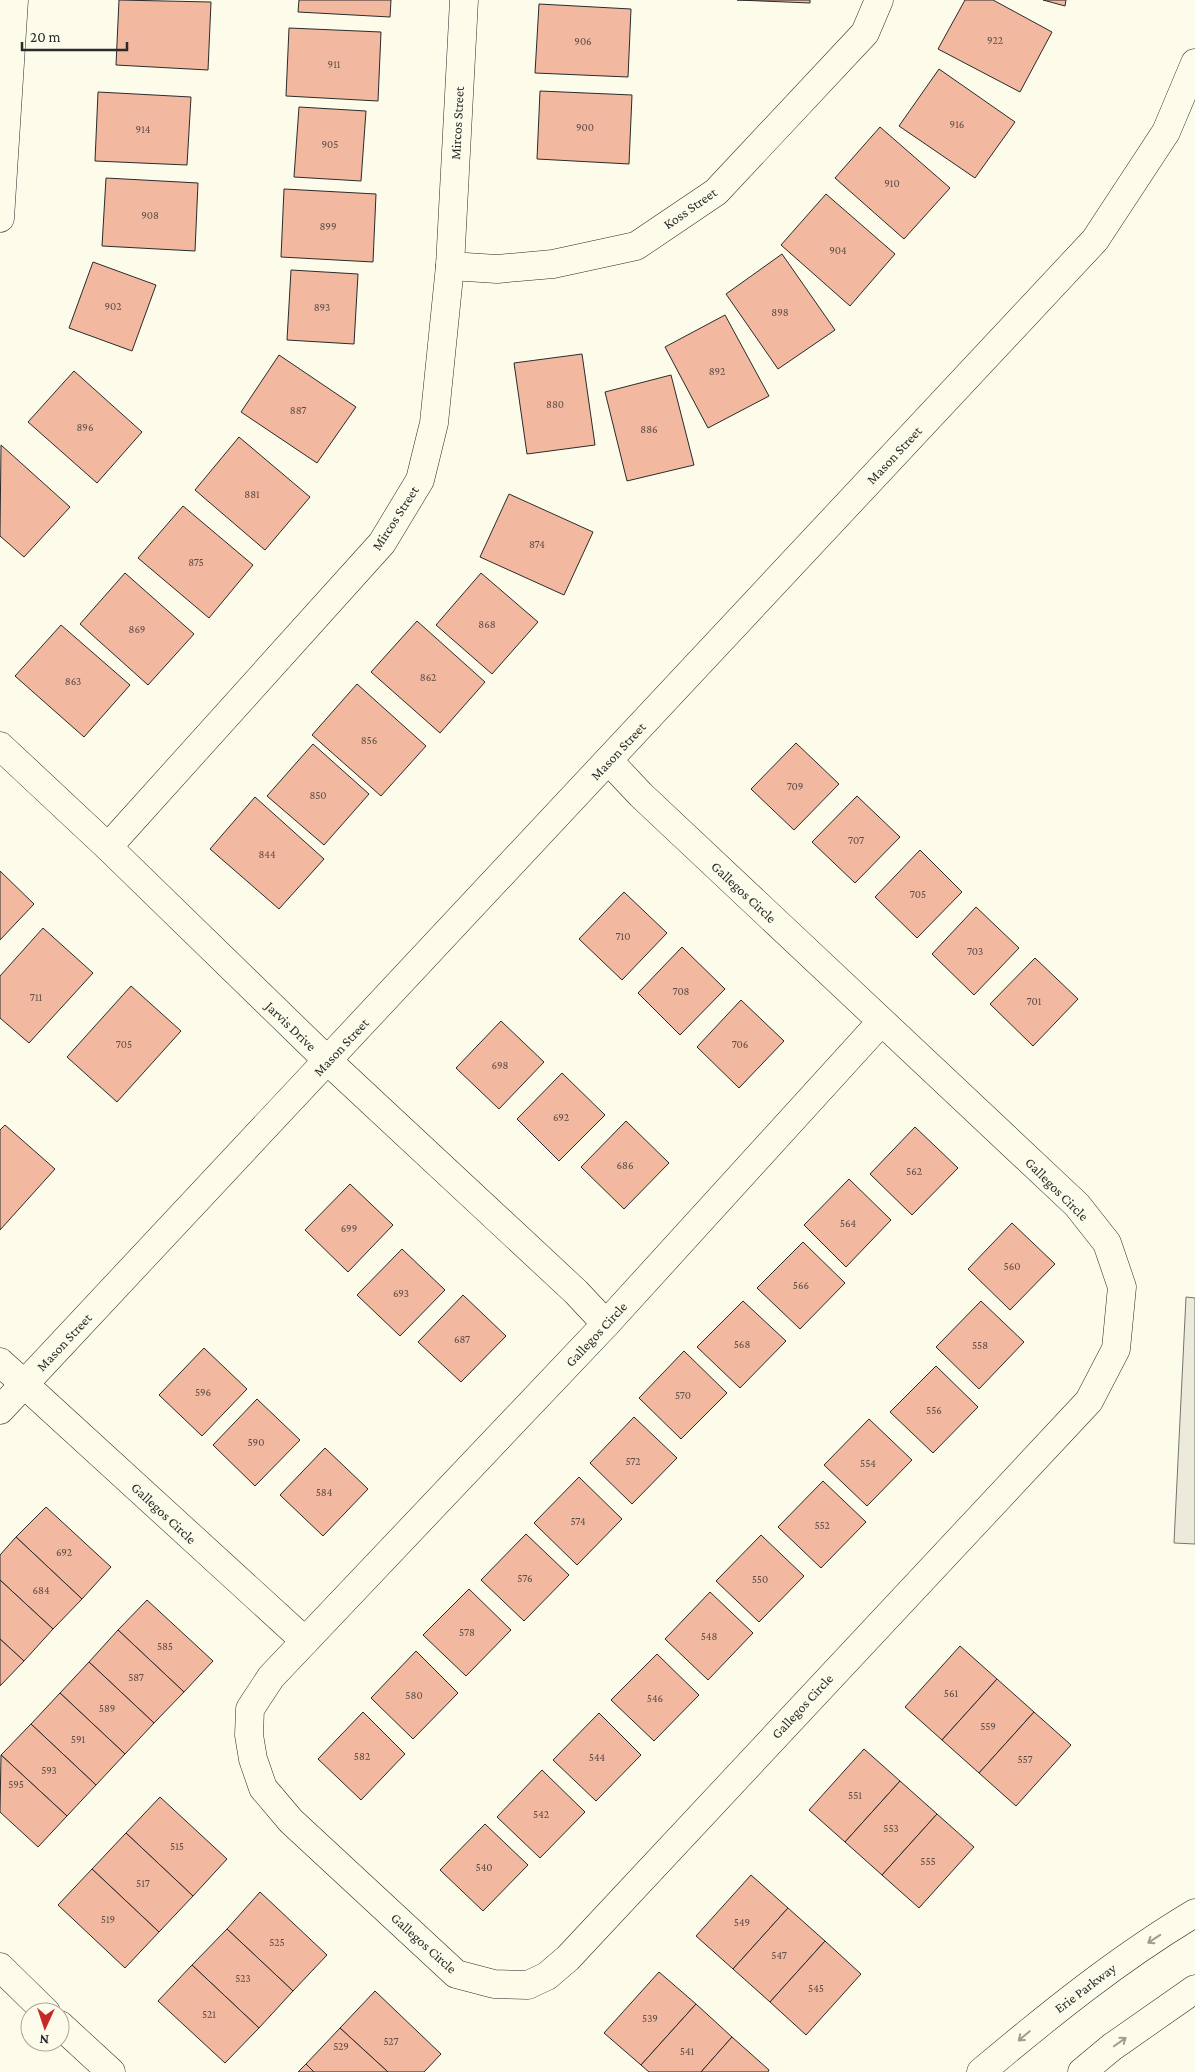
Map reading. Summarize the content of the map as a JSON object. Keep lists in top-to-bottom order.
{
  "streets": {
    "street": [
      "Mircos Street",
      "Koss Street",
      "Mason Street",
      "Gallegos Circle",
      "Jarvis Drive",
      "Erie Parkway"
    ]
  },
  "crossings": [
    ["Mircos Street", "Koss Street"],
    ["Mircos Street", "Jarvis Drive"],
    ["Mason Street", "Gallegos Circle"],
    ["Mason Street", "Jarvis Drive"],
    ["Gallegos Circle", "Jarvis Drive"]
  ],
  "house_numbers": [
    "922",
    "906",
    "911",
    "916",
    "900",
    "914",
    "905",
    "910",
    "908",
    "899",
    "904",
    "902",
    "893",
    "898",
    "892",
    "880",
    "887",
    "896",
    "886",
    "881",
    "874",
    "875",
    "868",
    "869",
    "862",
    "863",
    "856",
    "709",
    "850",
    "707",
    "844",
    "705",
    "710",
    "703",
    "708",
    "711",
    "701",
    "705",
    "706",
    "698",
    "692",
    "686",
    "562",
    "564",
    "699",
    "560",
    "566",
    "693",
    "687",
    "568",
    "558",
    "596",
    "570",
    "556",
    "590",
    "572",
    "554",
    "584",
    "574",
    "552",
    "692",
    "576",
    "550",
    "684",
    "578",
    "548",
    "585",
    "587",
    "561",
    "580",
    "546",
    "589",
    "559",
    "591",
    "582",
    "544",
    "557",
    "593",
    "595",
    "551",
    "542",
    "553",
    "515",
    "555",
    "540",
    "517",
    "519",
    "549",
    "525",
    "547",
    "523",
    "545",
    "521",
    "539",
    "527",
    "529",
    "541"
  ],
  "scale_bar": "20 m",
  "north": "bottom"
}
